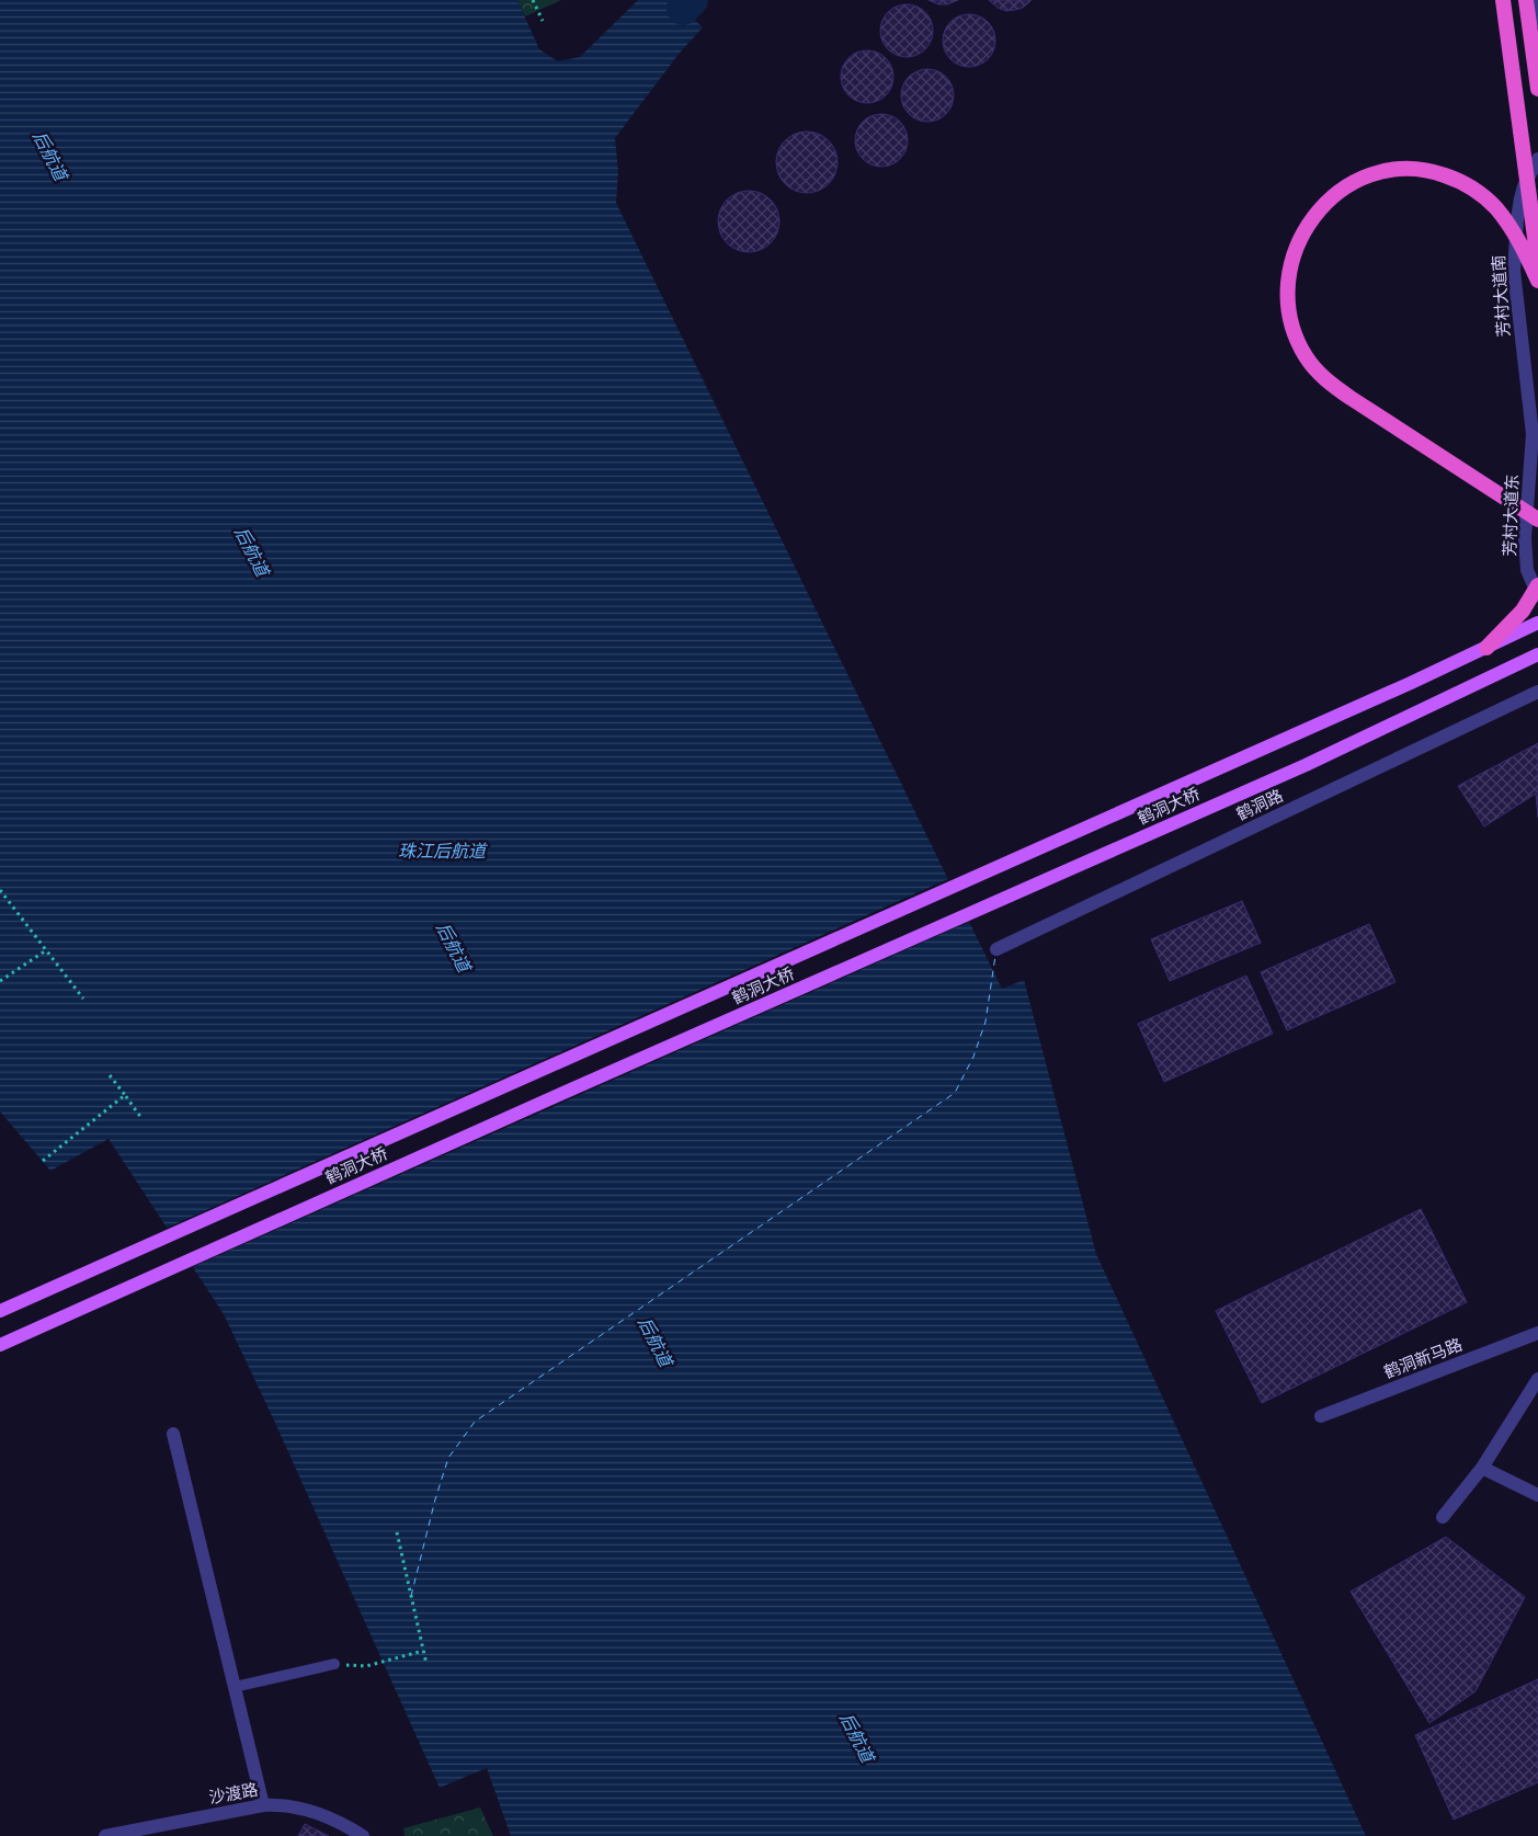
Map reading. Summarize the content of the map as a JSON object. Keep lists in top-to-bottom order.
{
  "streets": {
    "main road": ["鹤洞大桥"],
    "street": [
      "芳村大道南",
      "芳村大道东",
      "鹤洞路",
      "鹤洞新马路",
      "沙渡路"
    ]
  },
  "crossings": [
    ["芳村大道南", "芳村大道东"]
  ],
  "water": ["后航道", "珠江后航道"]
}
